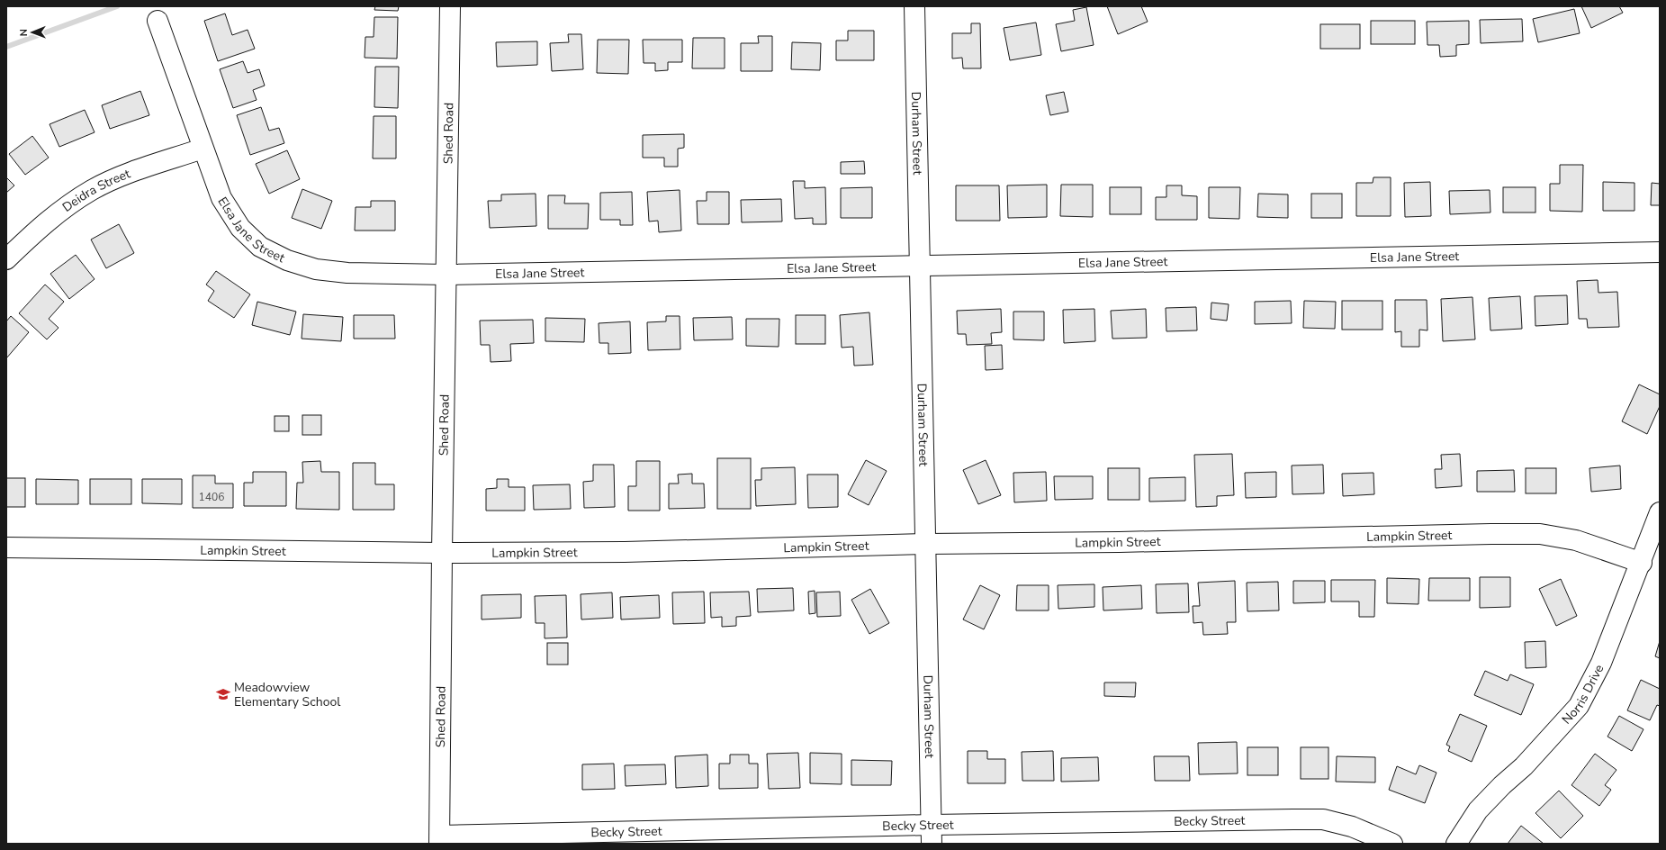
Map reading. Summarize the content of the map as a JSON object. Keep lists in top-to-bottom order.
{
  "streets": {
    "street": [
      "Shed Road",
      "Durham Street",
      "Deidra Street",
      "Elsa Jane Street",
      "Lampkin Street",
      "Norris Drive",
      "Becky Street"
    ]
  },
  "crossings": [
    ["Shed Road", "Elsa Jane Street"],
    ["Shed Road", "Lampkin Street"],
    ["Shed Road", "Becky Street"],
    ["Durham Street", "Elsa Jane Street"],
    ["Durham Street", "Lampkin Street"],
    ["Durham Street", "Becky Street"],
    ["Deidra Street", "Elsa Jane Street"],
    ["Lampkin Street", "Norris Drive"]
  ],
  "places": {
    "school or university": ["Meadowview Elementary School"]
  },
  "house_numbers": ["1406"],
  "north": "left"
}
